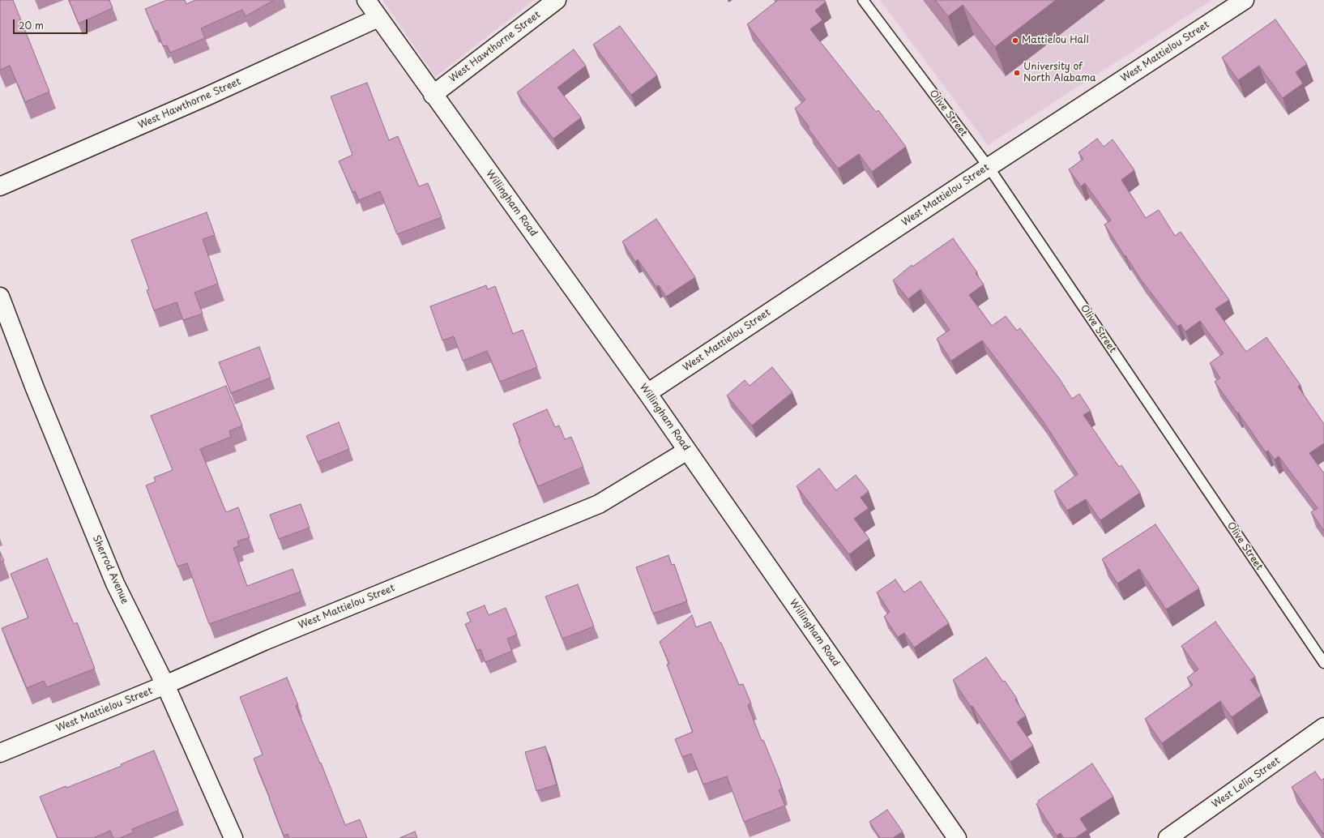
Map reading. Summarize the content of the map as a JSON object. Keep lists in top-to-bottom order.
{
  "streets": {
    "street": [
      "West Hawthorne Street",
      "West Mattielou Street",
      "Willingham Road",
      "Sherrod Avenue",
      "West Lelia Street"
    ],
    "lane": ["Olive Street"]
  },
  "crossings": [
    ["West Hawthorne Street", "Willingham Road"],
    ["West Mattielou Street", "Olive Street"],
    ["West Mattielou Street", "Willingham Road"],
    ["West Mattielou Street", "Sherrod Avenue"]
  ],
  "places": ["Mattielou Hall", "University of North Alabama"],
  "scale_bar": "20 m"
}
